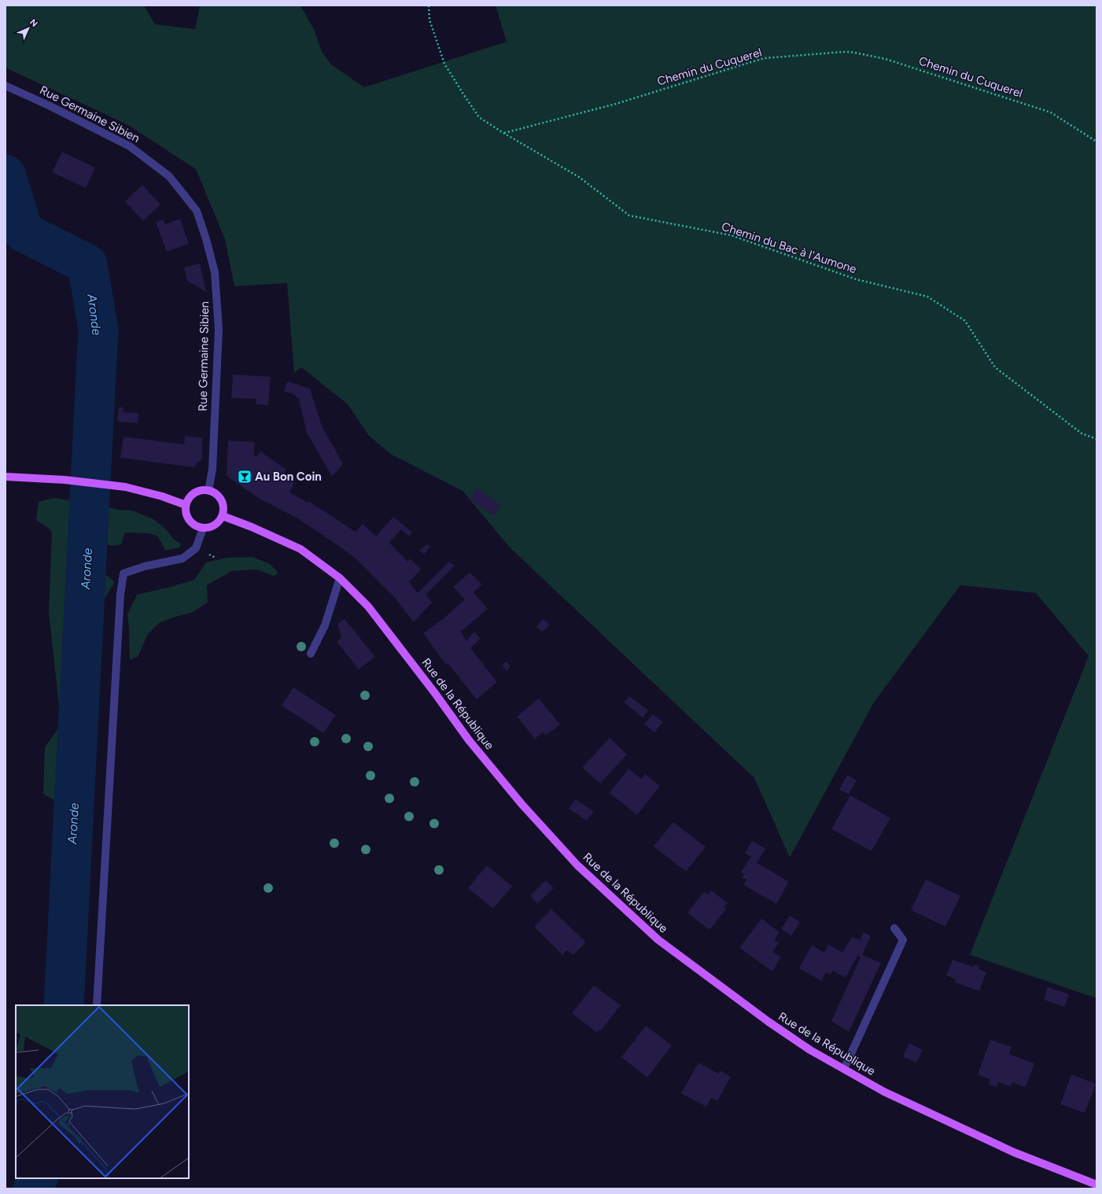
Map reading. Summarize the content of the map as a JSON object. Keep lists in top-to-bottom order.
{
  "streets": {
    "main road": ["Rue de la République"],
    "street": ["Rue Germaine Sibien"],
    "path": ["Chemin du Cuquerel", "Chemin du Bac à l'Aumone"]
  },
  "crossings": [
    ["Chemin du Cuquerel", "Chemin du Bac à l'Aumone"],
    ["Rue Germaine Sibien", "Rue de la République"]
  ],
  "water": ["Aronde"],
  "places": {
    "bar": ["Au Bon Coin"]
  },
  "north": "top right"
}
